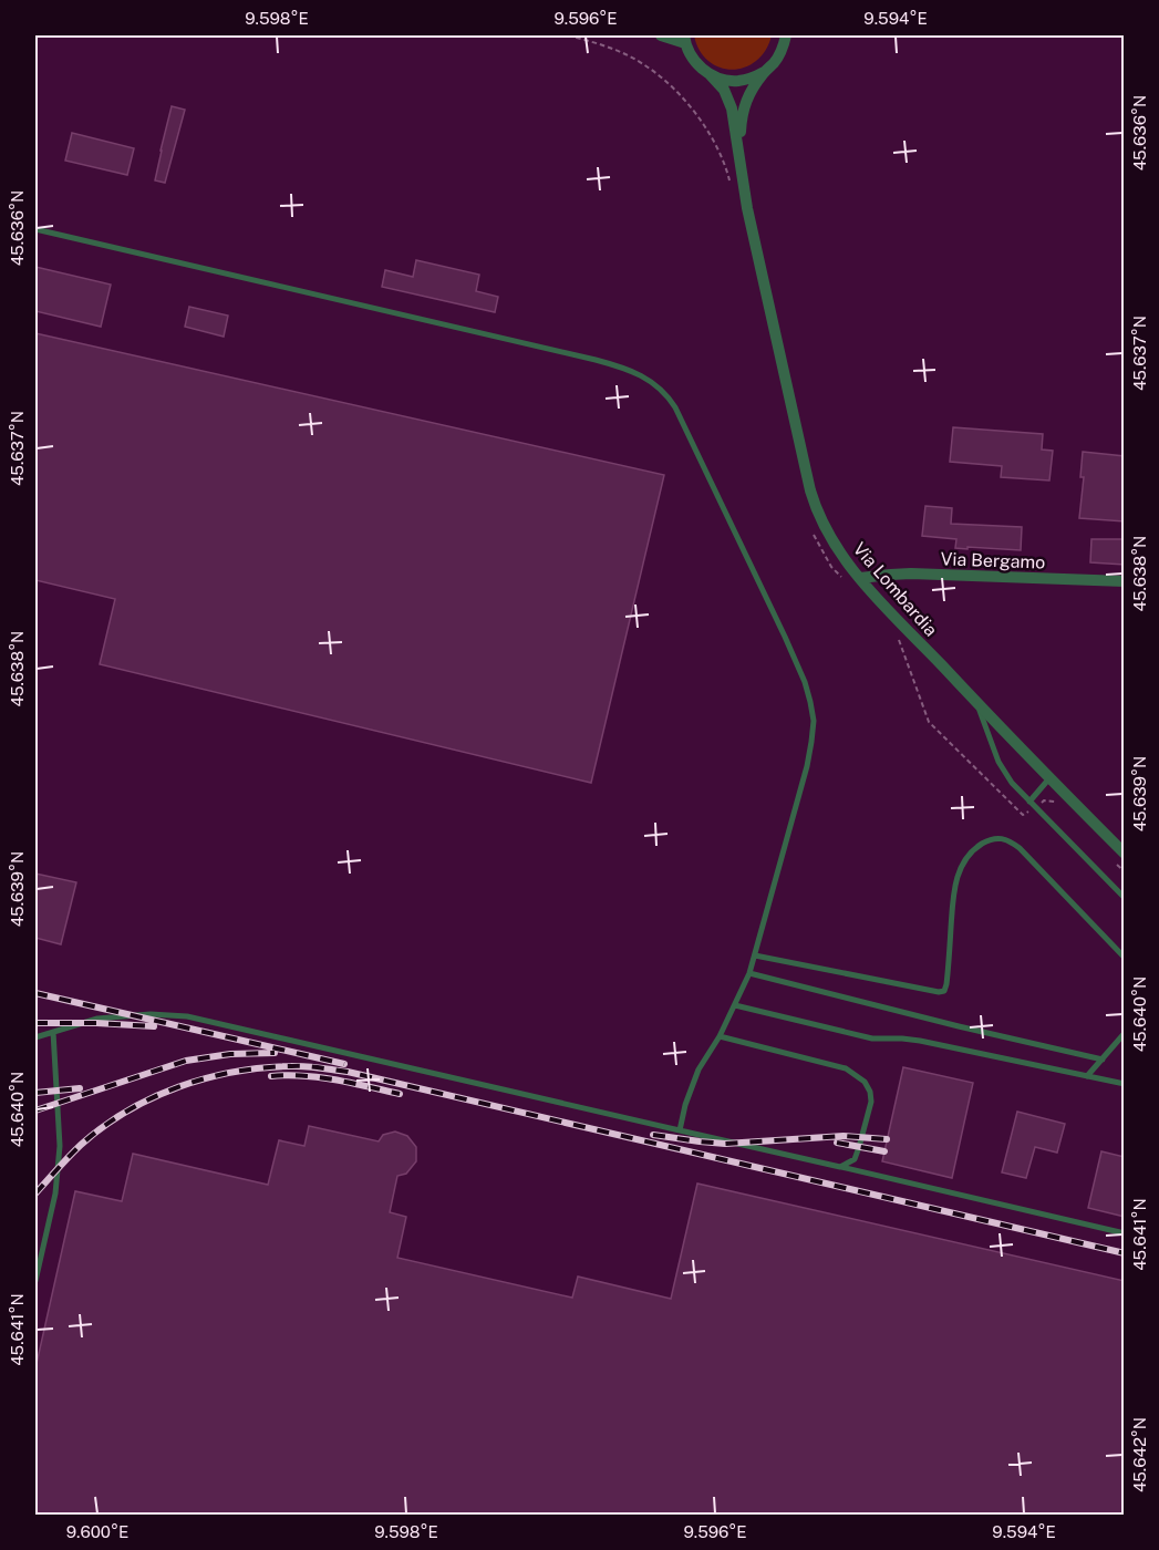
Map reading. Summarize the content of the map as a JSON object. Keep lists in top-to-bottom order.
{
  "streets": {
    "street": ["Via Bergamo", "Via Lombardia"]
  },
  "crossings": [
    ["Via Bergamo", "Via Lombardia"]
  ],
  "coordinates": [
    "9.598°E",
    "9.596°E",
    "9.594°E",
    "45.636°N",
    "45.637°N",
    "45.638°N",
    "45.639°N",
    "45.640°N",
    "45.641°N",
    "45.642°N",
    "9.600°E"
  ]
}
